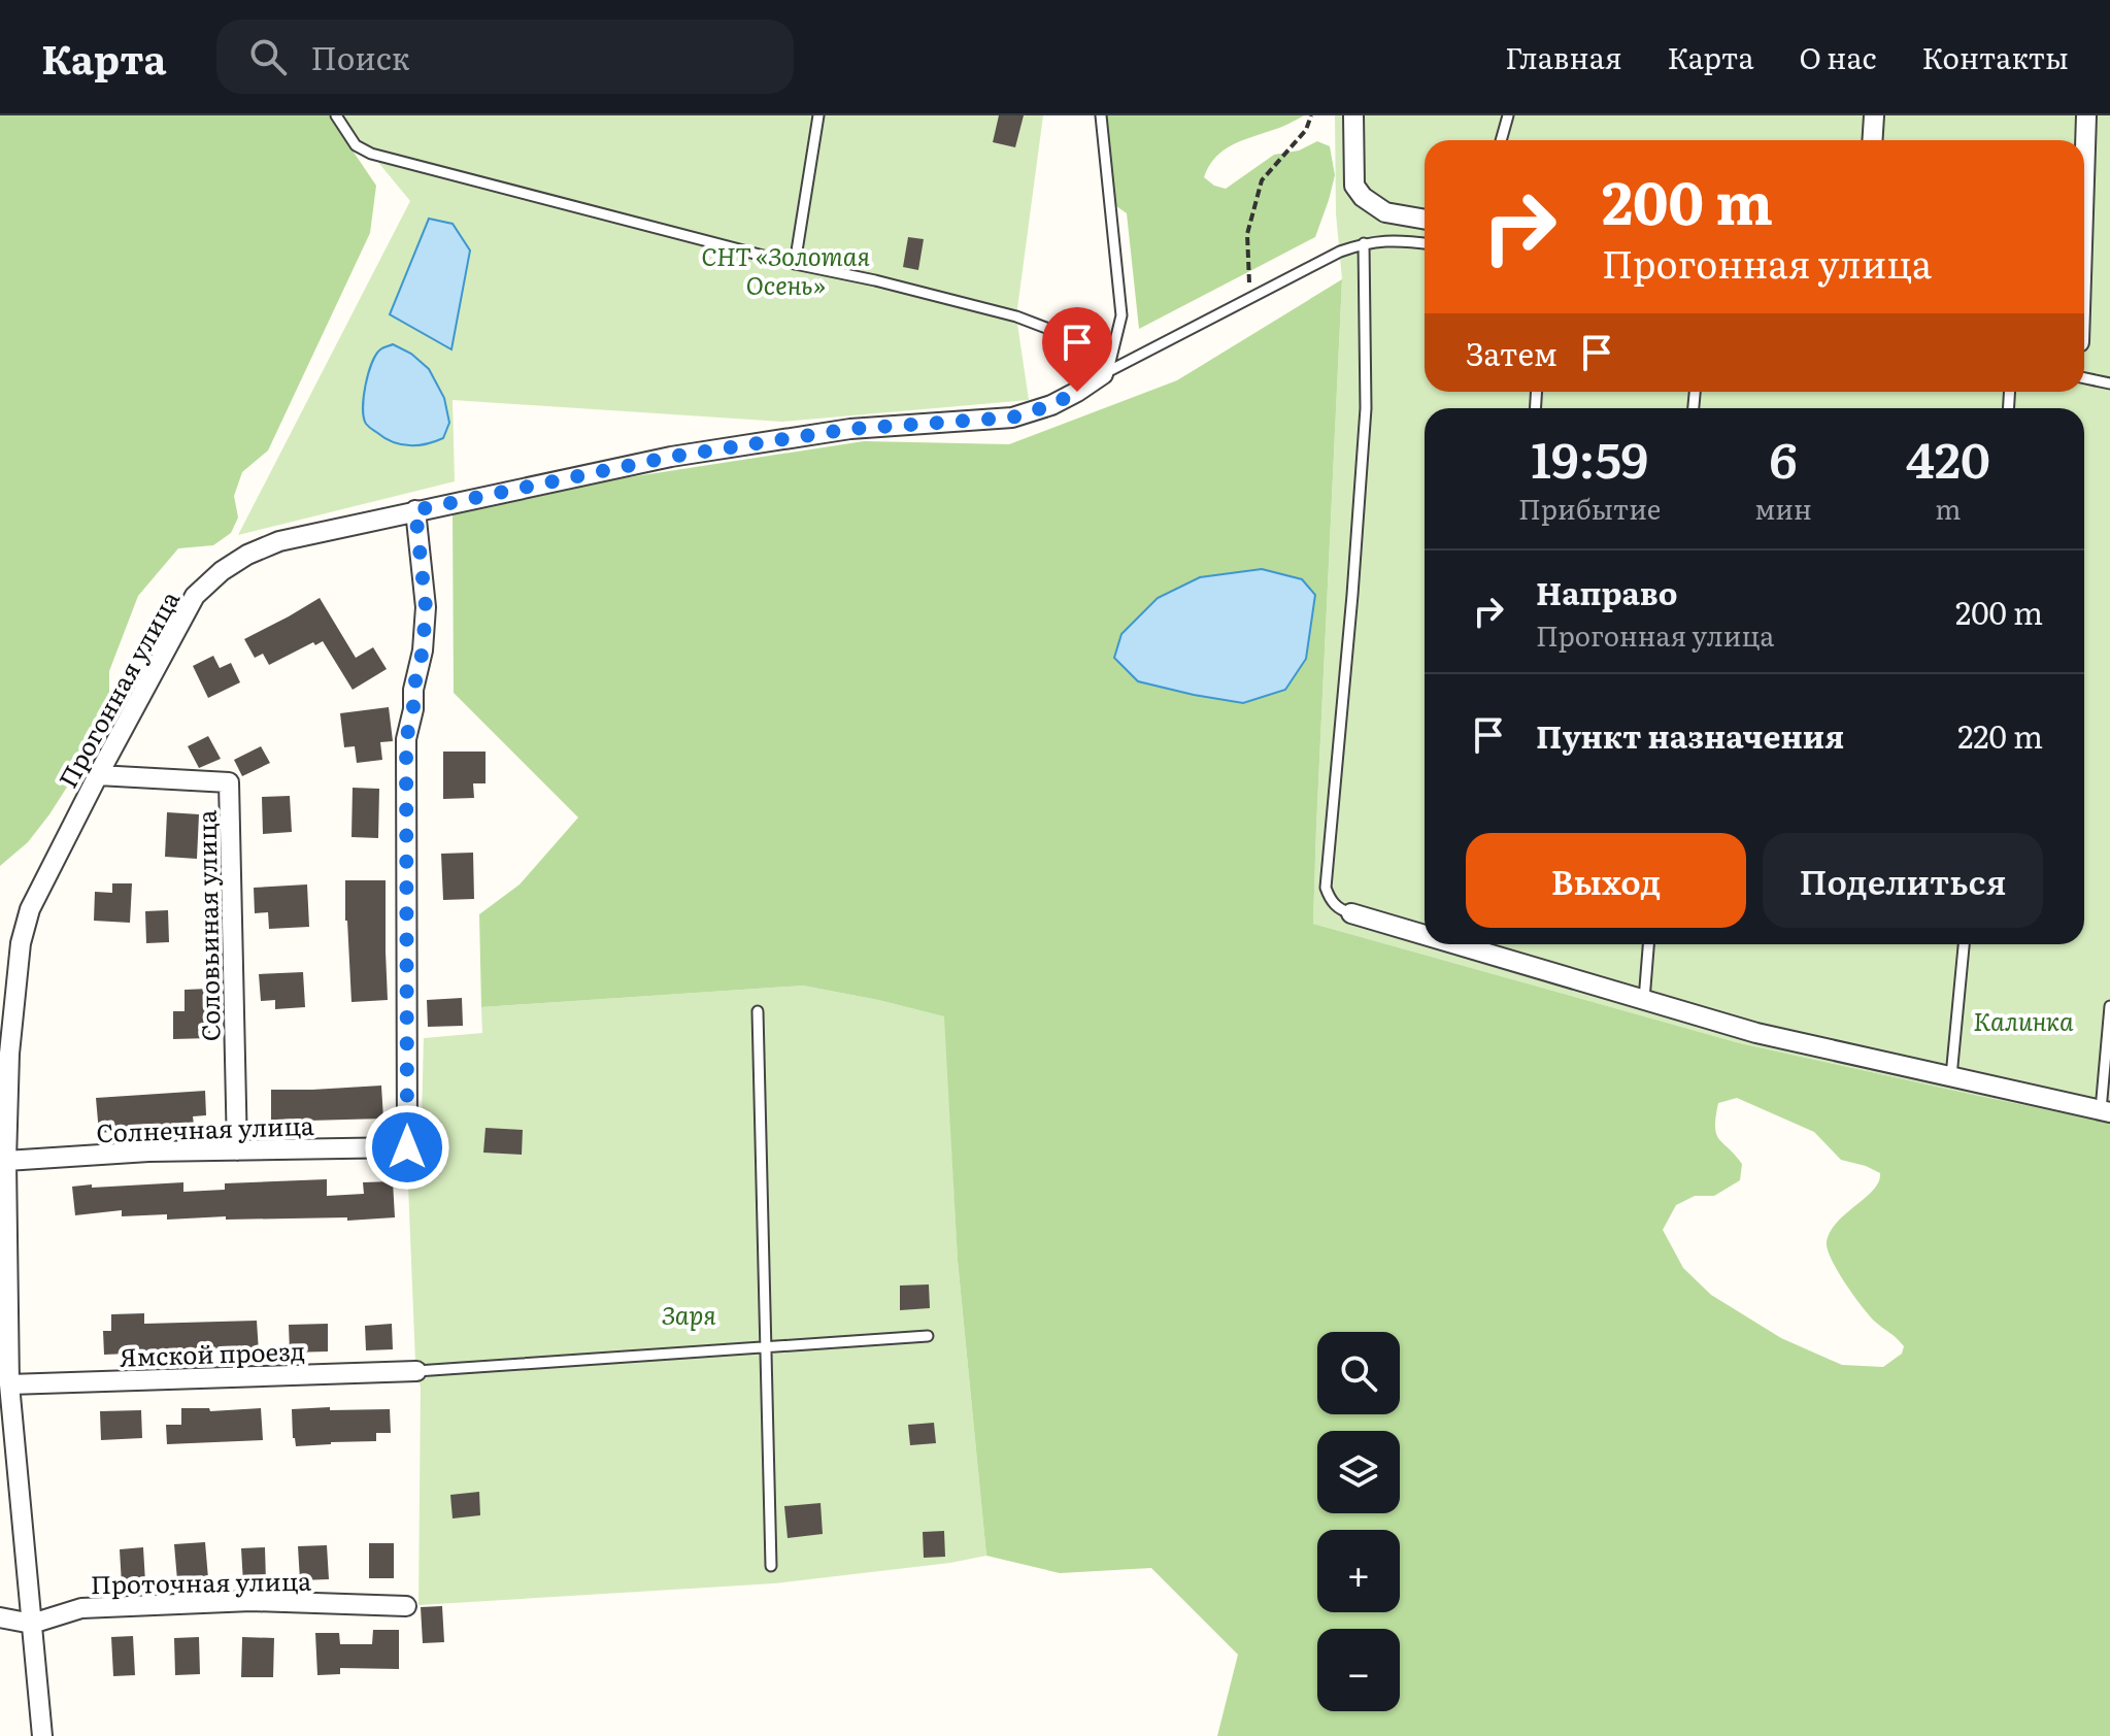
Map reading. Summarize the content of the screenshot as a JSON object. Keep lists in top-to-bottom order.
{
  "streets": {
    "street": [
      "Прогонная улица",
      "Соловьиная улица",
      "Солнечная улица",
      "Ямской проезд",
      "Проточная улица"
    ]
  },
  "crossings": [
    ["Прогонная улица", "Соловьиная улица"],
    ["Прогонная улица", "Солнечная улица"],
    ["Прогонная улица", "Ямской проезд"],
    ["Прогонная улица", "Проточная улица"],
    ["Соловьиная улица", "Солнечная улица"]
  ],
  "parks": ["СНТ «Золотая Осень»", "Калинка", "Заря"],
  "page": {
    "header": "Карта",
    "search": "Поиск",
    "nav": [
      "Главная",
      "Карта",
      "О нас",
      "Контакты"
    ],
    "turn": ["200 m", "Прогонная улица"],
    "then": "Затем",
    "eta": [
      "19:59",
      "Прибытие",
      "6",
      "мин",
      "420",
      "m"
    ],
    "list": [
      {
        "name": "Направо",
        "note": "Прогонная улица",
        "value": "200 m"
      },
      {
        "name": "Пункт назначения",
        "value": "220 m"
      }
    ],
    "buttons": ["Выход", "Поделиться"],
    "map_buttons": ["+", "−"]
  }
}
